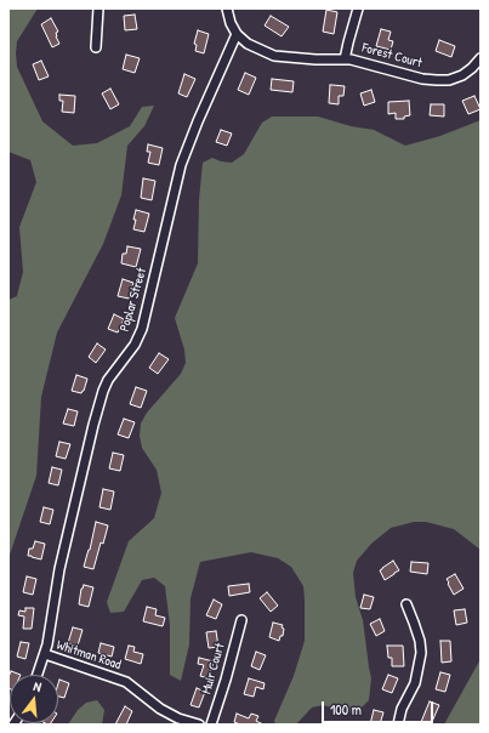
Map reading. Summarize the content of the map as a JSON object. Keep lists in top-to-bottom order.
{
  "streets": {
    "street": [
      "Forest Court",
      "Poplar Street",
      "Whitman Road",
      "Muir Court"
    ]
  },
  "crossings": [
    ["Forest Court", "Poplar Street"],
    ["Poplar Street", "Whitman Road"]
  ],
  "scale_bar": "100 m",
  "north": "top"
}
